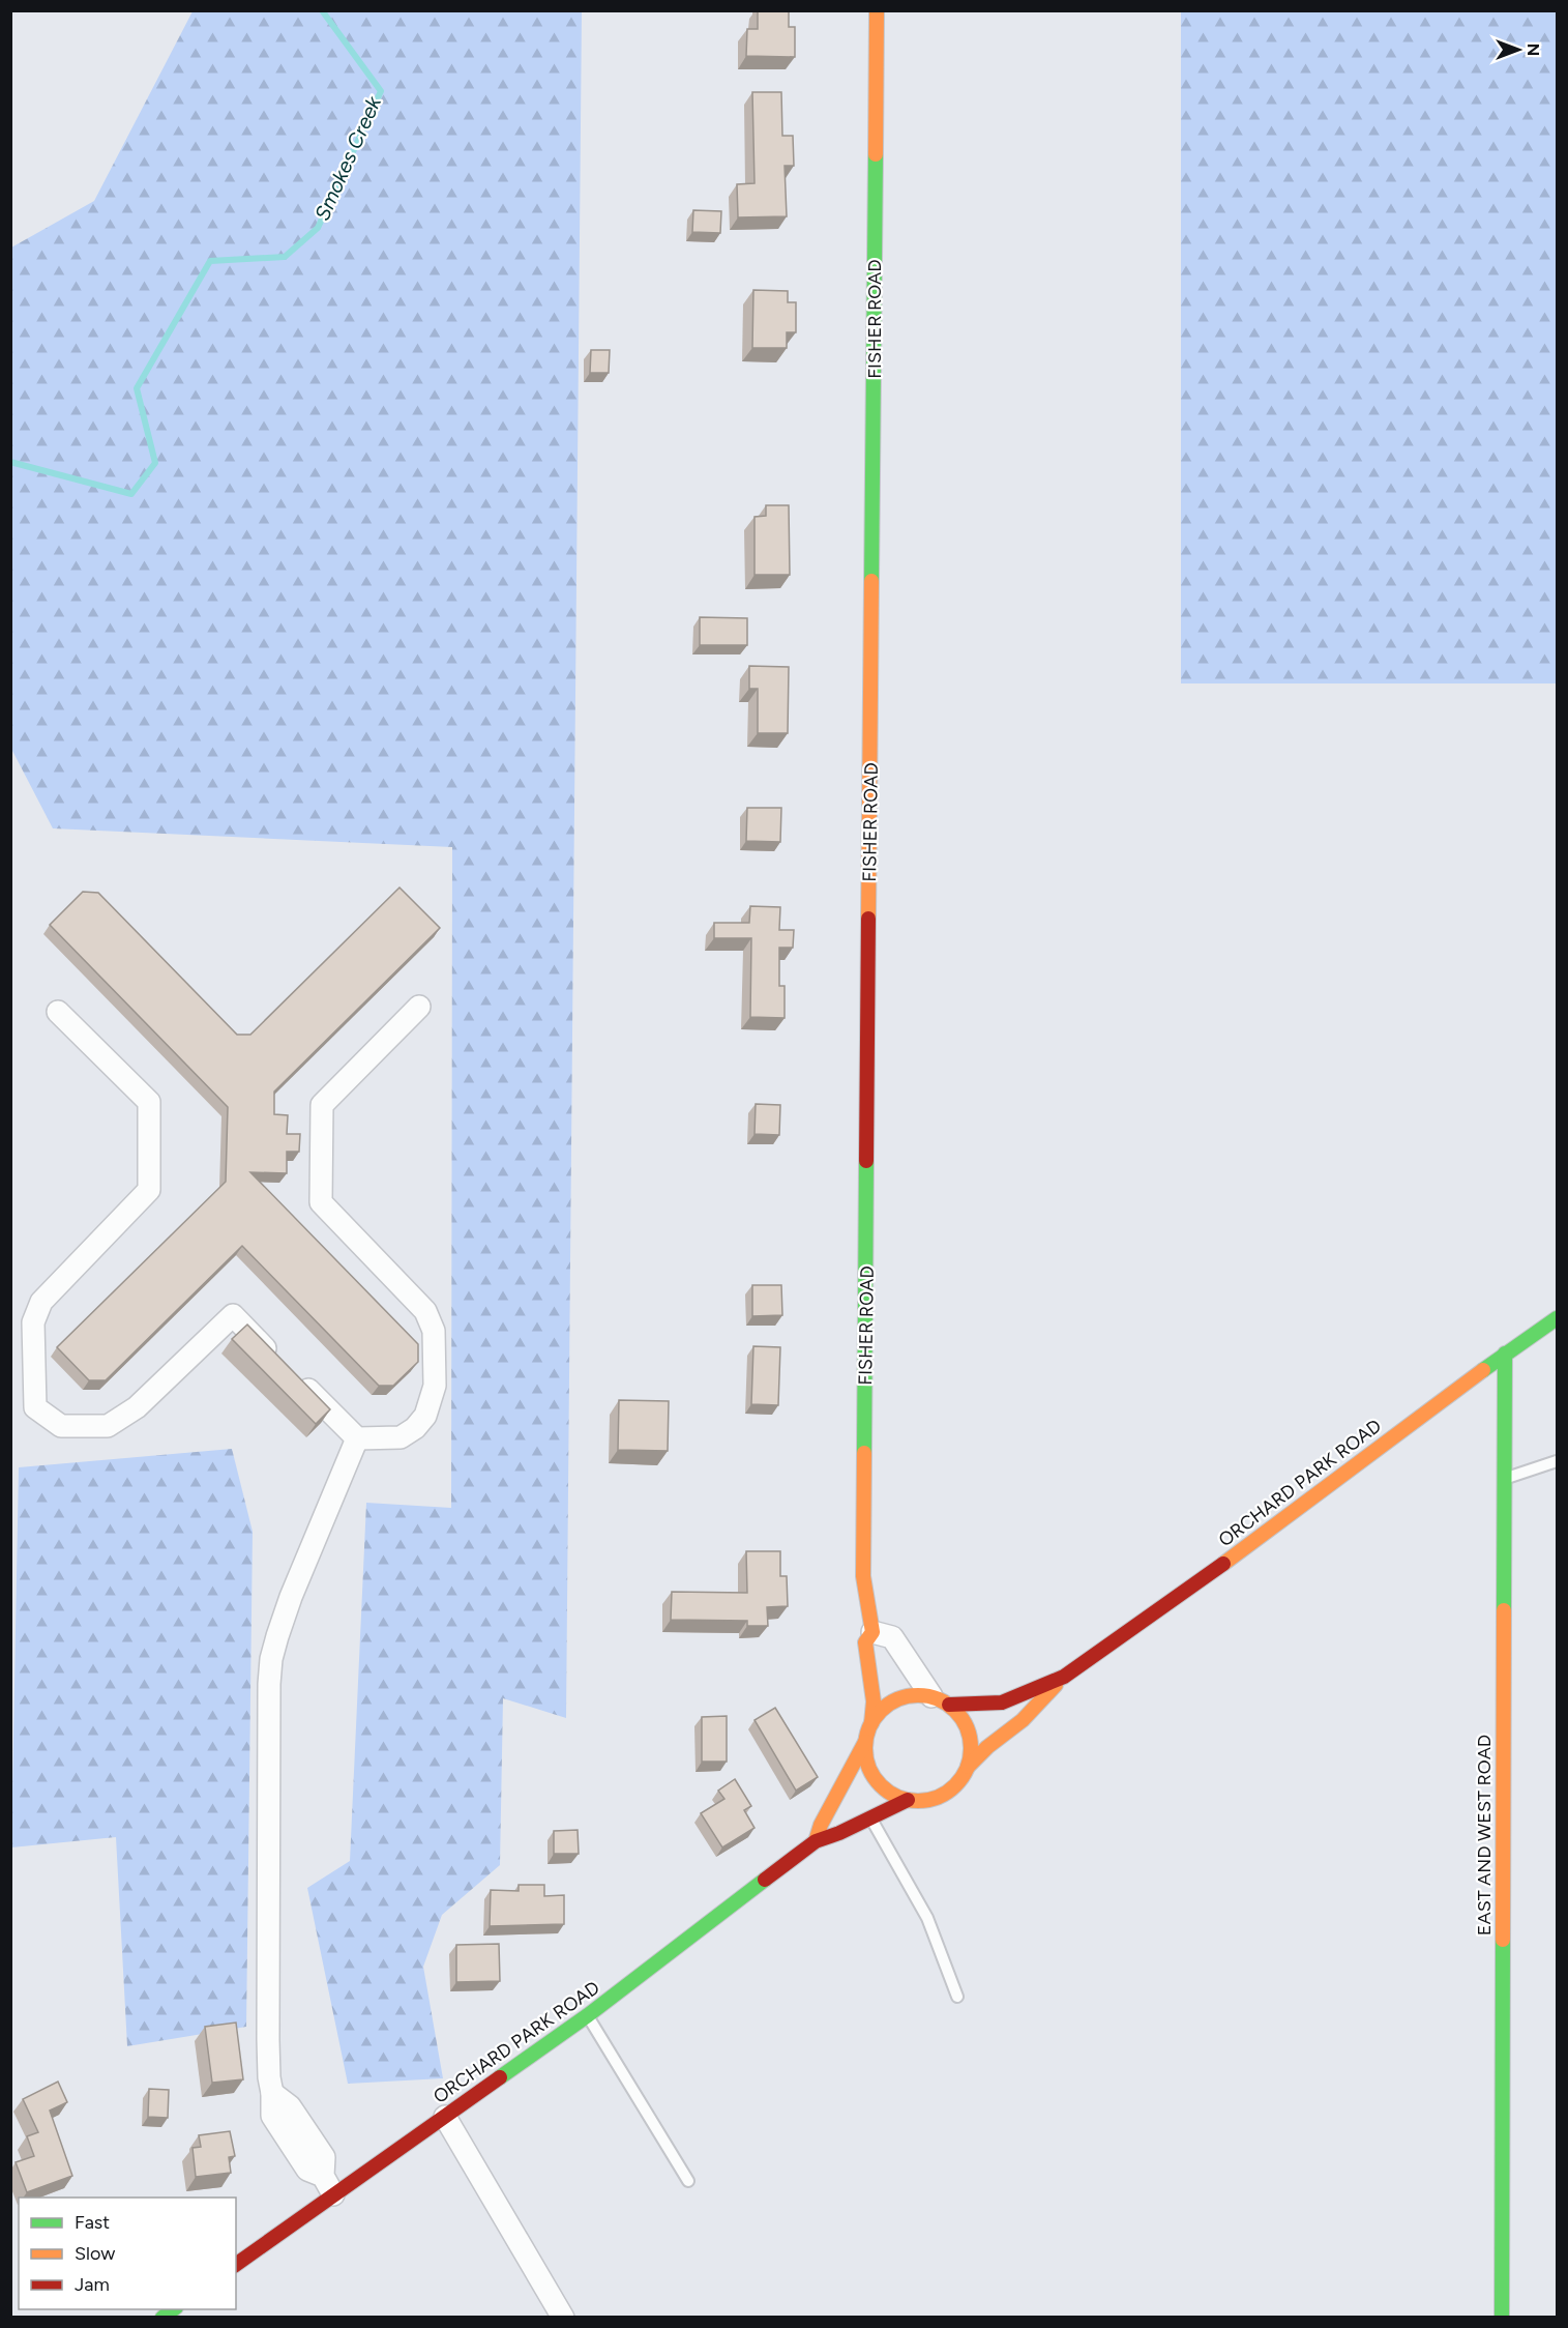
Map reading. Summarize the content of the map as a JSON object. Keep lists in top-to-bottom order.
{
  "streets": {
    "street": ["FISHER ROAD", "ORCHARD PARK ROAD", "EAST AND WEST ROAD"]
  },
  "crossings": [
    ["FISHER ROAD", "ORCHARD PARK ROAD"],
    ["ORCHARD PARK ROAD", "EAST AND WEST ROAD"]
  ],
  "water": ["Smokes Creek"],
  "legend": ["Fast", "Slow", "Jam"],
  "north": "right"
}
